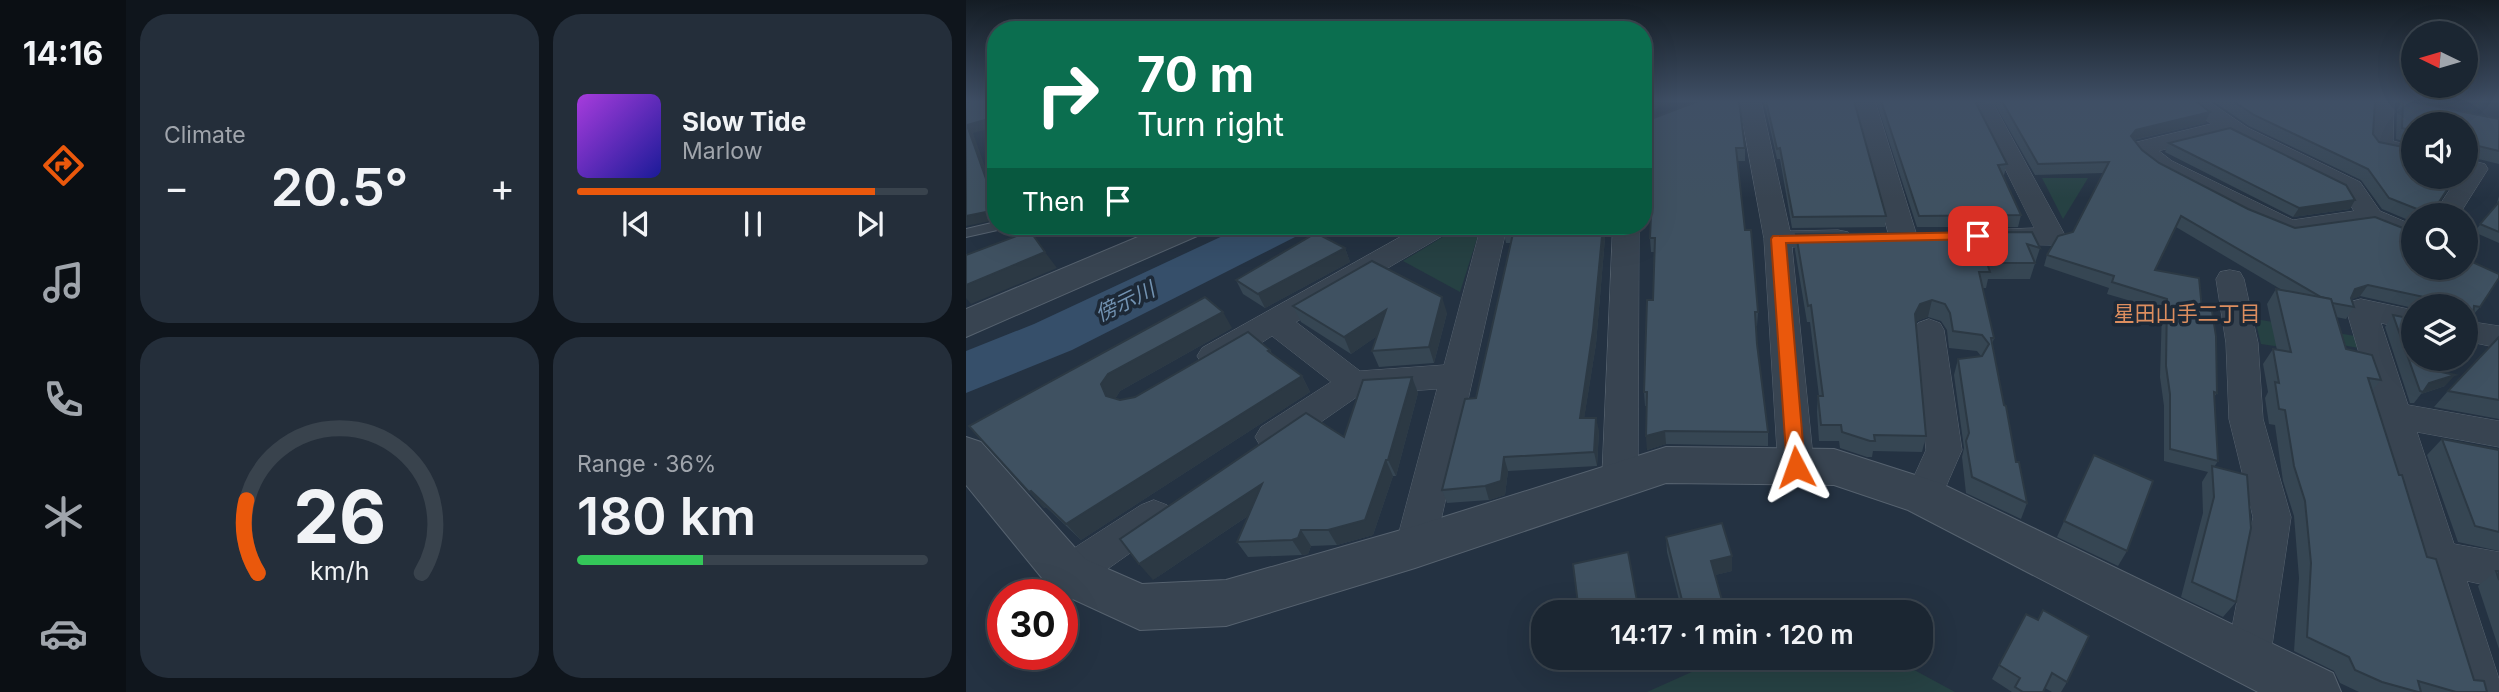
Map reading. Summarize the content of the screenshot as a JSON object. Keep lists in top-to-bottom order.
{
  "districts": ["星田山手二丁目"],
  "water": ["傍示川"],
  "north": "left",
  "page": {
    "tabs": "14:16",
    "tile": [
      "Climate",
      ["Range · 36%", "180 km"]
    ],
    "turn": ["70 m", "Turn right"],
    "song": ["Slow Tide", "Marlow"],
    "heat": ["−", "20.5°", "+"],
    "then": "Then",
    "limit": "30",
    "trip": "14:17 · 1 min · 120 m",
    "gauge": ["26", "km/h"]
  }
}
